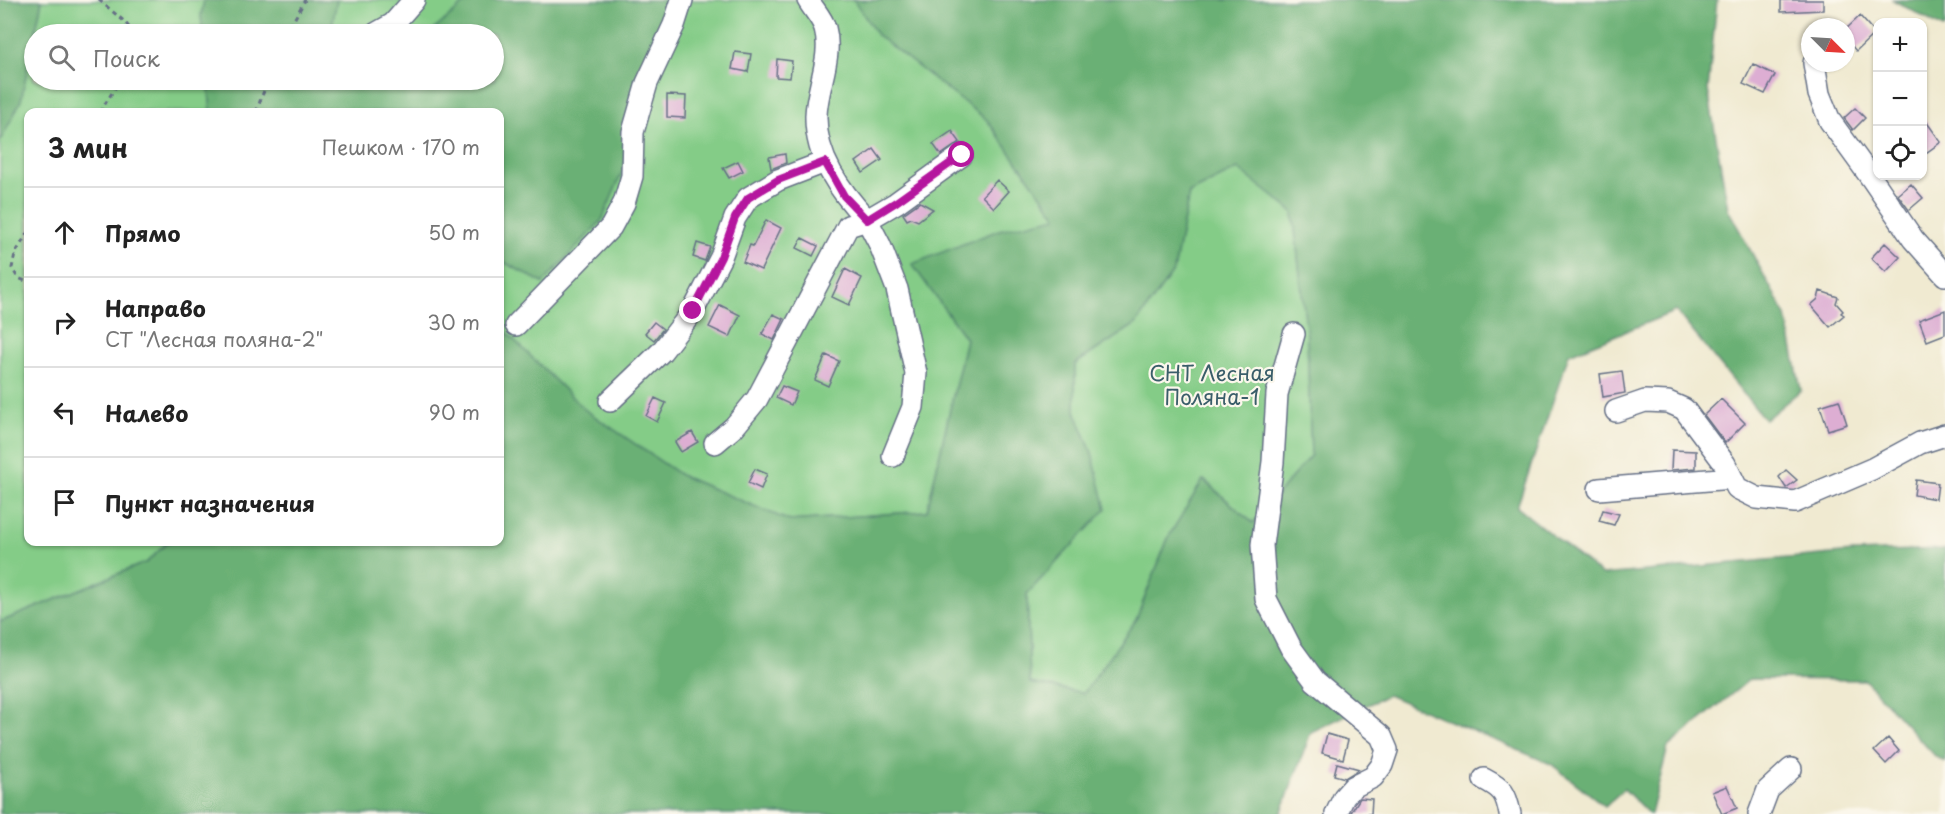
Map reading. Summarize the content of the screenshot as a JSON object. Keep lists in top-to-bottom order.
{
  "parks": ["СНТ Лесная Поляна-1"],
  "north": "bottom right",
  "page": {
    "map_buttons": ["+", "−"],
    "search": "Поиск",
    "heading": ["3 мин", "Пешком · 170 m"],
    "list": [
      ["Прямо", "50 m"],
      ["Направо", "СТ \"Лесная поляна-2\"", "30 m"],
      ["Налево", "90 m"],
      "Пункт назначения"
    ]
  }
}
